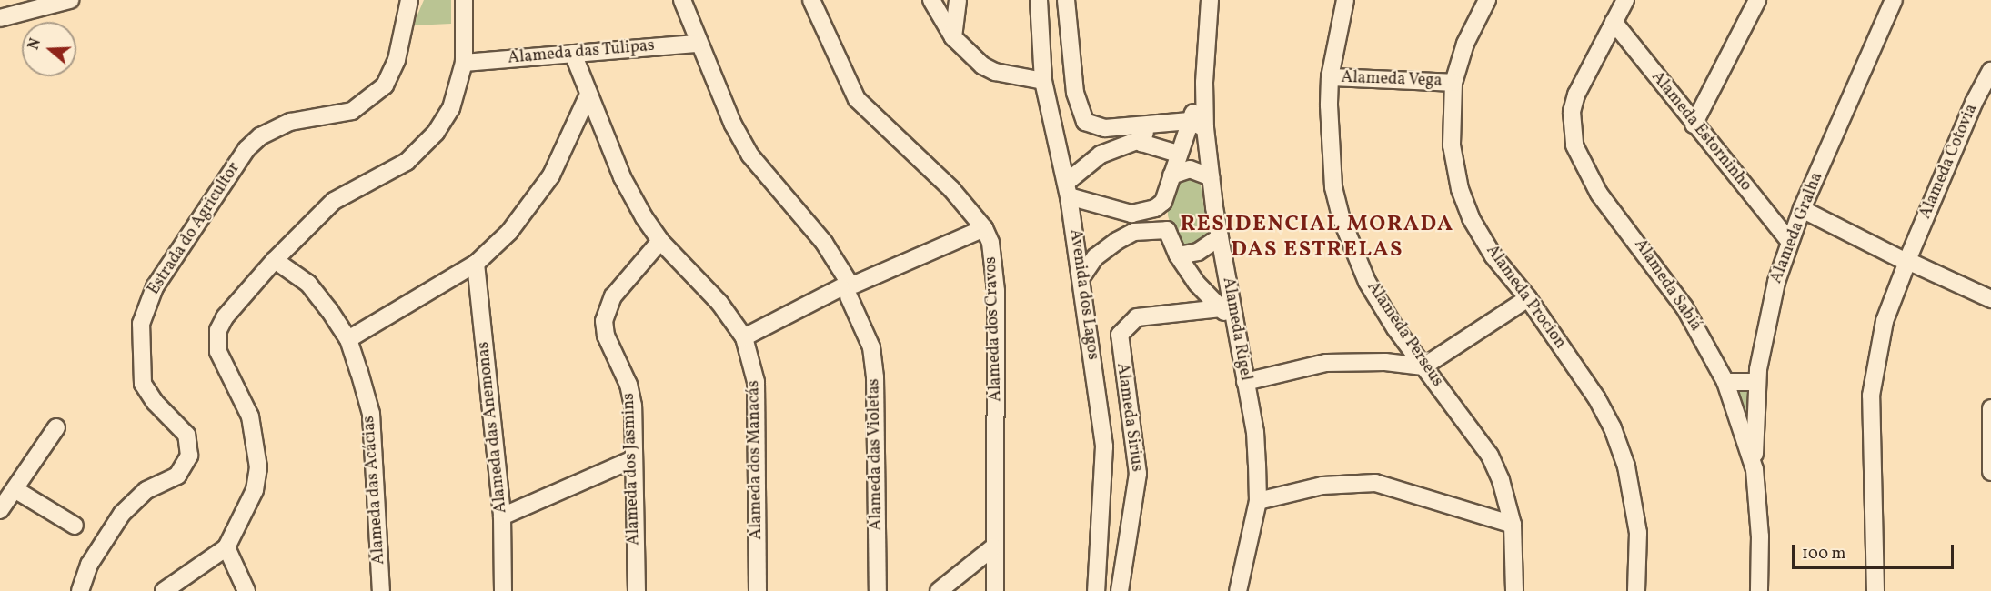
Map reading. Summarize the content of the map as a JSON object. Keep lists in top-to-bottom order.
{
  "streets": {
    "street": [
      "Alameda das Tulipas",
      "Alameda Vega",
      "Alameda Estorninho",
      "Alameda Cotovia",
      "Alameda Gralha",
      "Estrada do Agricultor",
      "Alameda Sabiá",
      "Avenida dos Lagos",
      "Alameda Procion",
      "Alameda dos Cravos",
      "Alameda Rigel",
      "Alameda Perseus",
      "Alameda Sirius",
      "Alameda das Anemonas",
      "Alameda das Violetas",
      "Alameda dos Manacás",
      "Alameda dos Jasmins",
      "Alameda das Acácias"
    ]
  },
  "crossings": [
    ["Alameda das Tulipas", "Alameda das Violetas"],
    ["Alameda das Tulipas", "Alameda dos Manacás"],
    ["Alameda Vega", "Alameda Procion"],
    ["Alameda Vega", "Alameda Perseus"],
    ["Alameda Estorninho", "Alameda Gralha"],
    ["Alameda Estorninho", "Alameda Sabiá"],
    ["Alameda Gralha", "Alameda Sabiá"],
    ["Alameda dos Manacás", "Alameda dos Jasmins"]
  ],
  "districts": ["RESIDENCIAL MORADA DAS ESTRELAS"],
  "scale_bar": "100 m",
  "north": "left"
}
